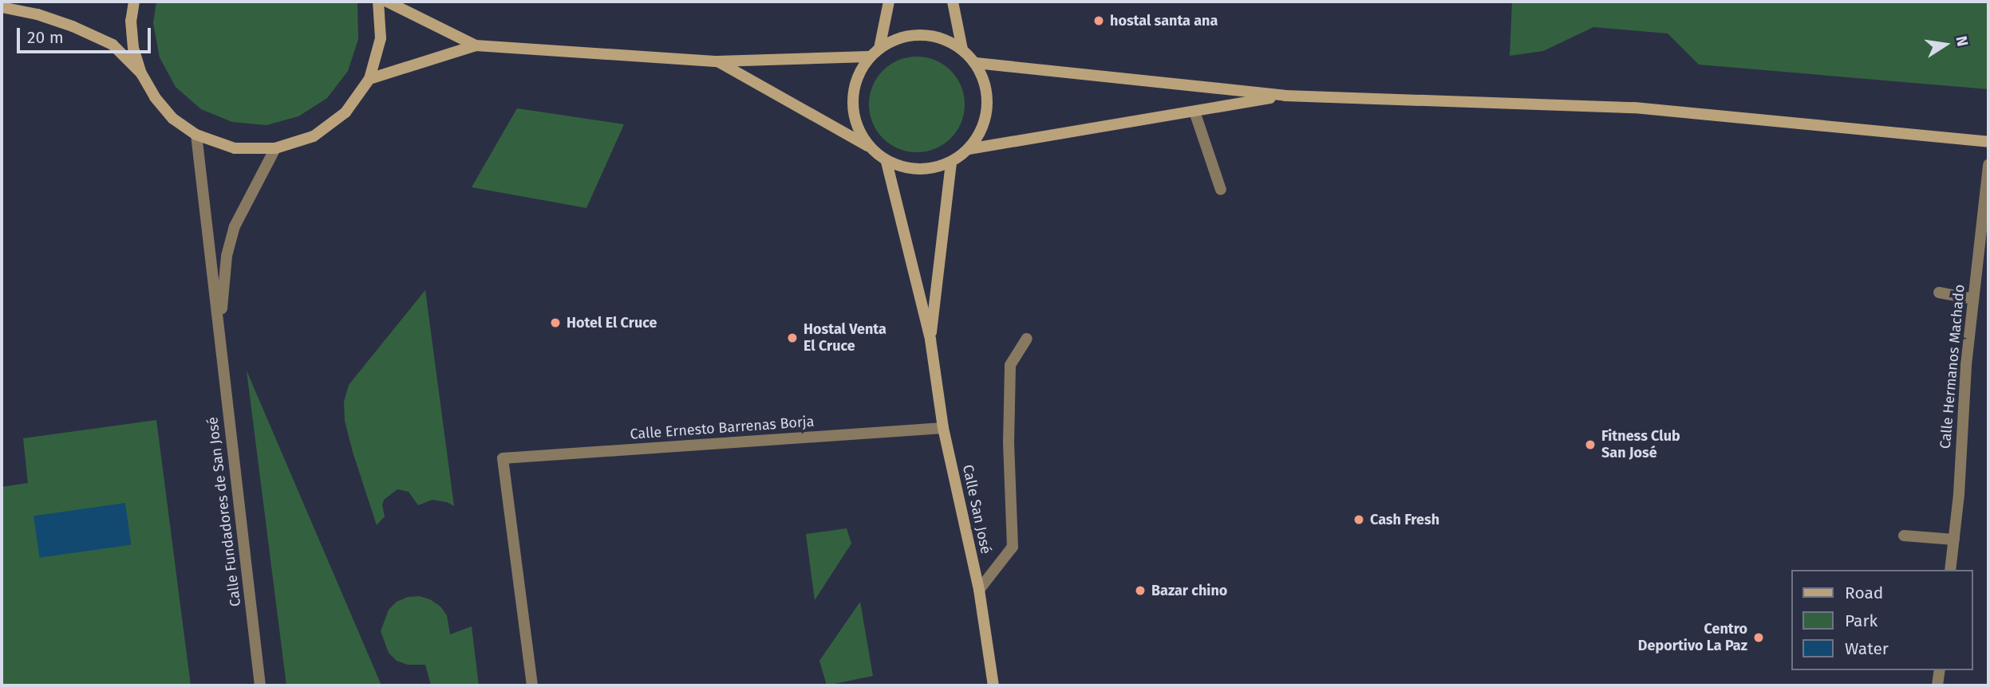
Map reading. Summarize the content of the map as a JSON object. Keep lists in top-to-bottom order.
{
  "streets": {
    "main road": ["Calle San José"],
    "street": ["Calle Hermanos Machado", "Calle Ernesto Barrenas Borja", "Calle Fundadores de San José"]
  },
  "crossings": [
    ["Calle Ernesto Barrenas Borja", "Calle San José"]
  ],
  "places": [
    "hostal santa ana",
    "Hotel El Cruce",
    "Hostal Venta El Cruce",
    "Fitness Club San José",
    "Cash Fresh",
    "Bazar chino",
    "Centro Deportivo La Paz"
  ],
  "legend": ["Road", "Park", "Water"],
  "scale_bar": "20 m",
  "north": "right"
}
